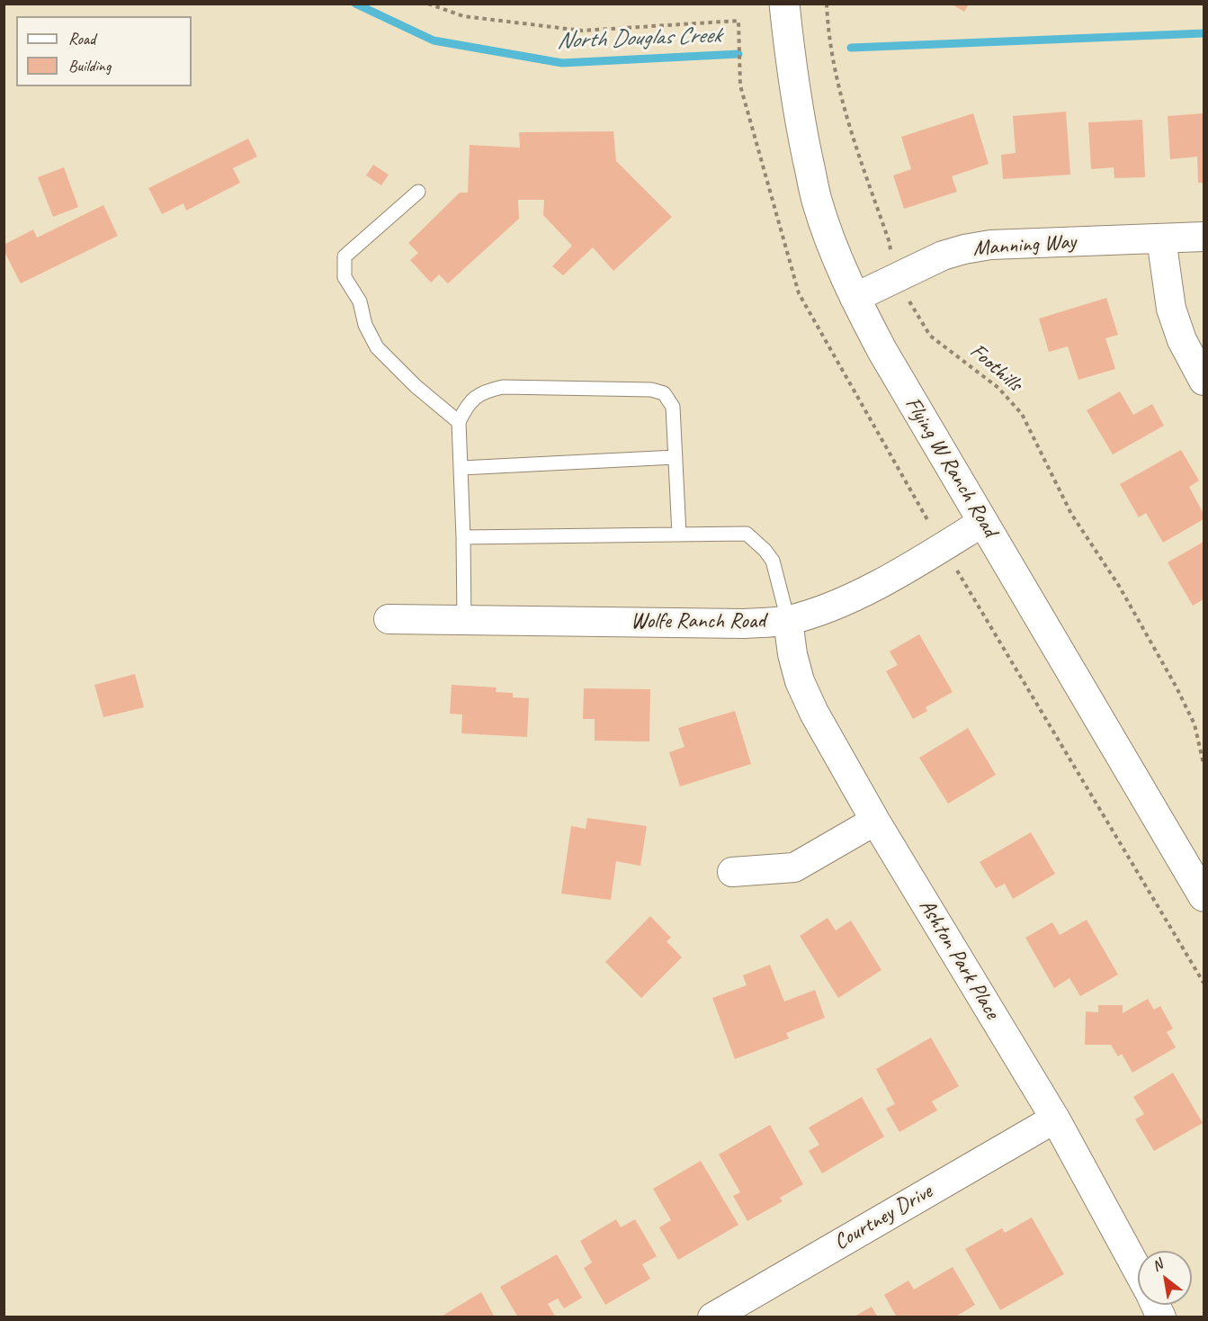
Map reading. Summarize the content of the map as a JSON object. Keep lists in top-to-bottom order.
{
  "streets": {
    "street": [
      "Manning Way",
      "Flying W Ranch Road",
      "Wolfe Ranch Road",
      "Ashton Park Place",
      "Courtney Drive"
    ],
    "path": ["Foothills"]
  },
  "crossings": [
    ["Manning Way", "Foothills"],
    ["Manning Way", "Flying W Ranch Road"],
    ["Flying W Ranch Road", "Wolfe Ranch Road"],
    ["Wolfe Ranch Road", "Ashton Park Place"],
    ["Ashton Park Place", "Courtney Drive"]
  ],
  "water": ["North Douglas Creek"],
  "legend": ["Road", "Building"],
  "north": "top left"
}
